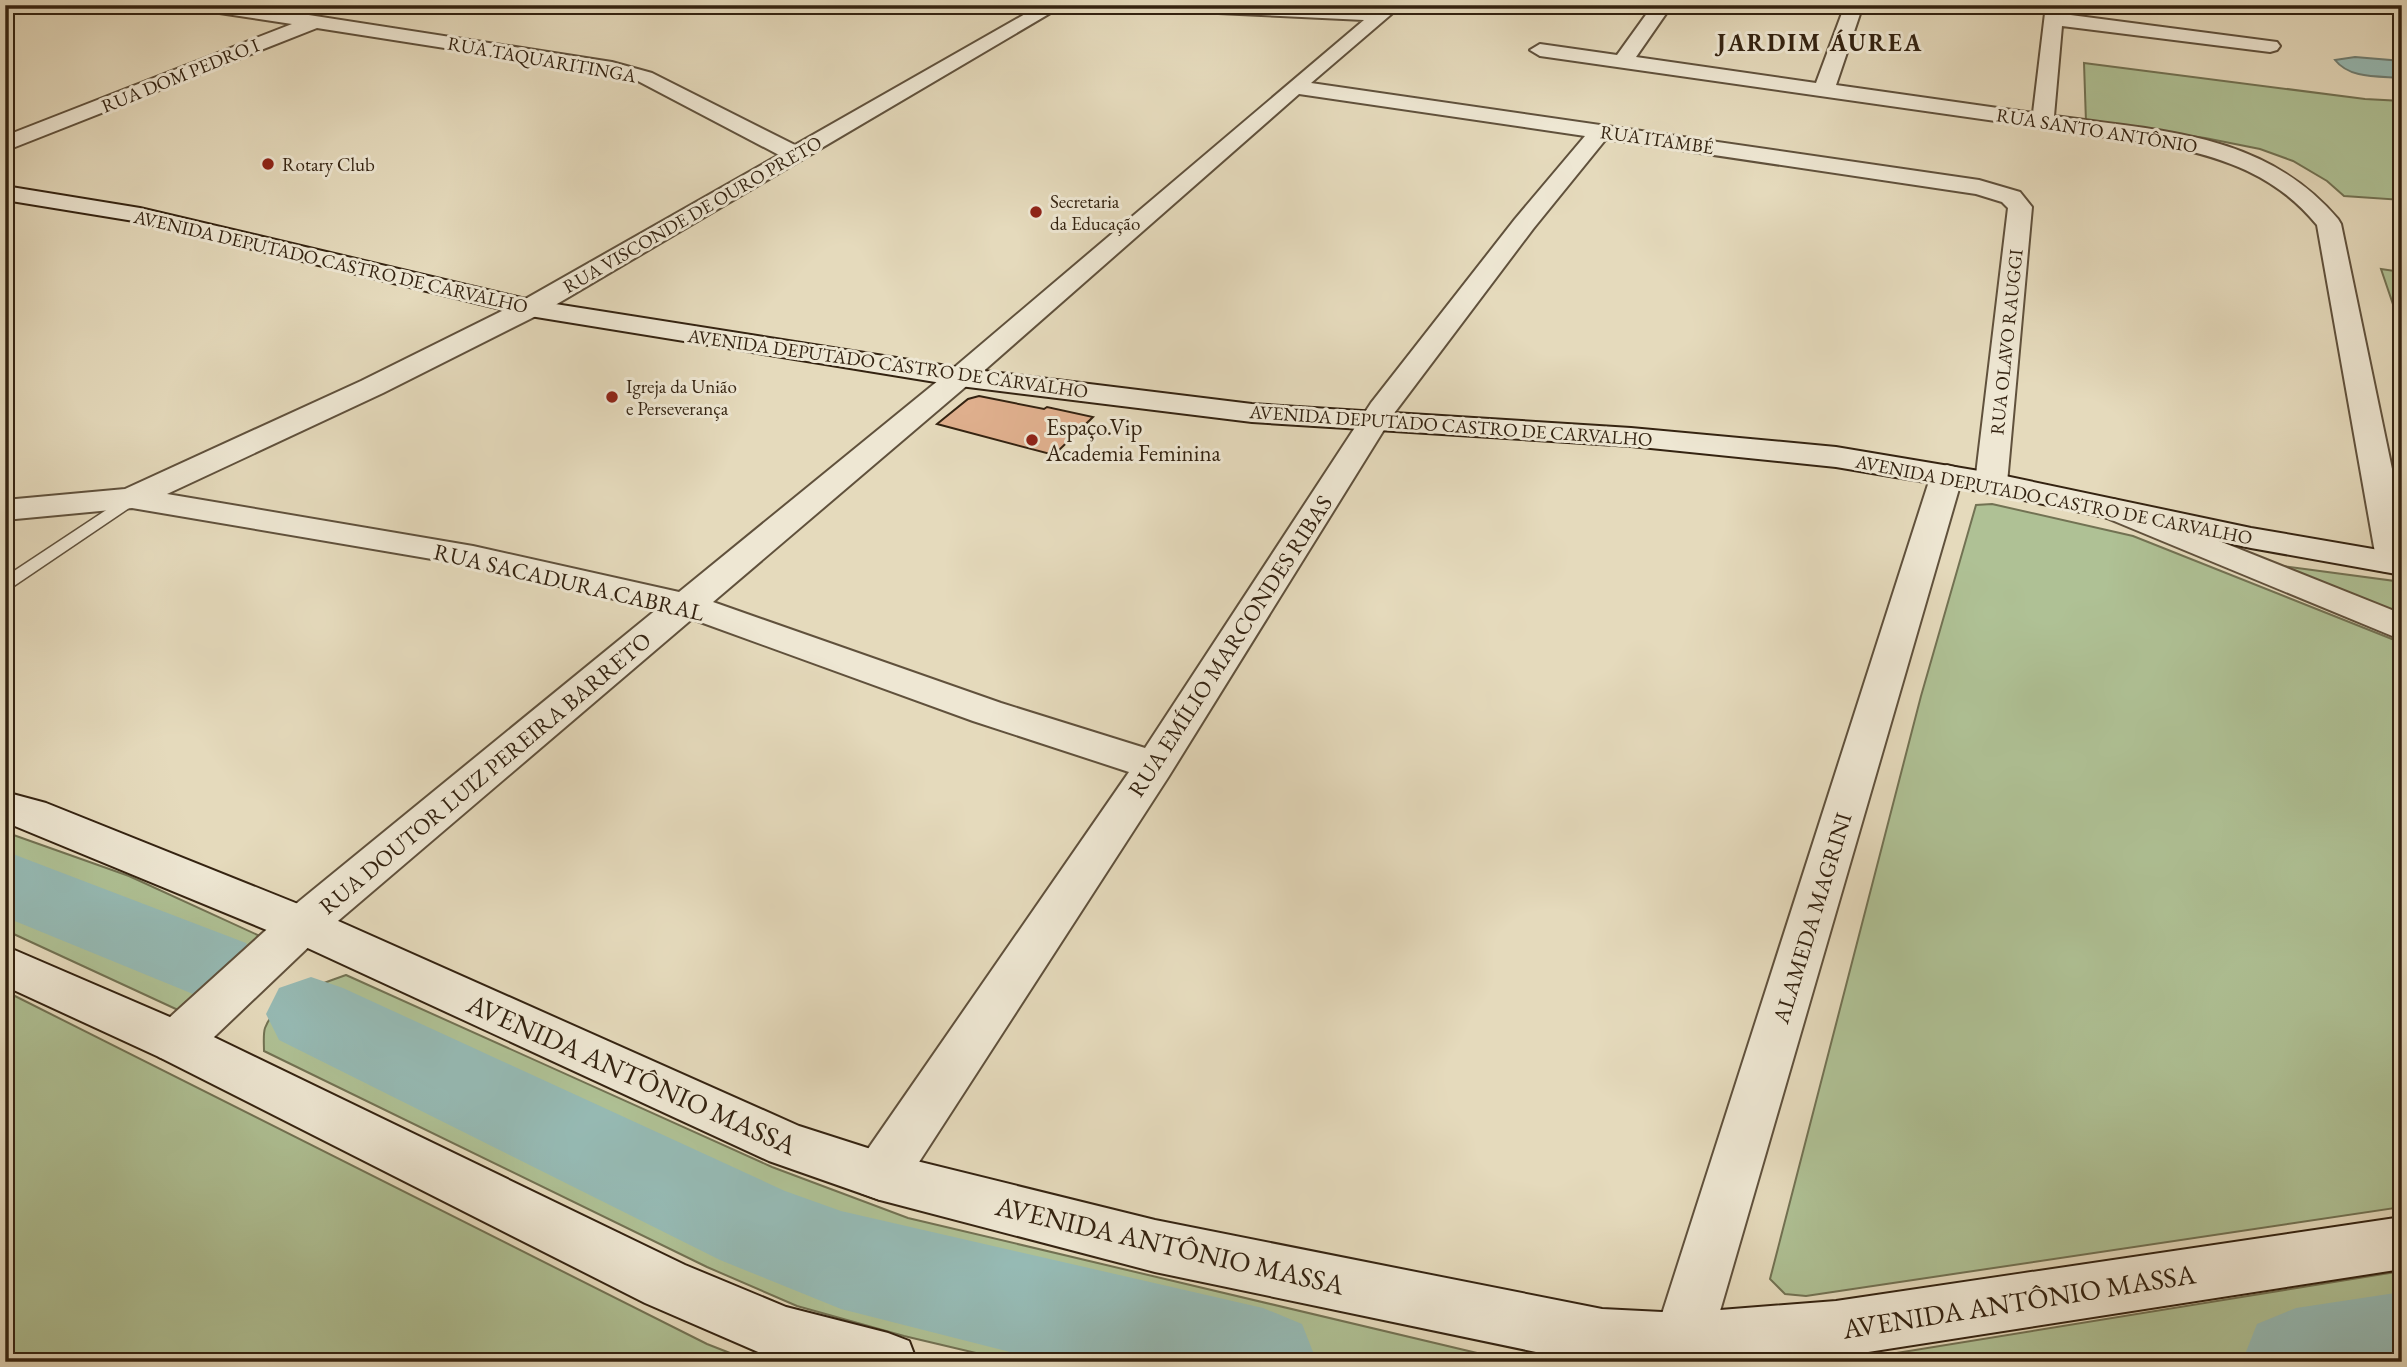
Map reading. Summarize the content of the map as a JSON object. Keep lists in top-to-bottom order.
{
  "streets": {
    "street": [
      "RUA TAQUARITINGA",
      "RUA DOM PEDRO I",
      "RUA SANTO ANTÔNIO",
      "RUA ITAMBÉ",
      "RUA VISCONDE DE OURO PRETO",
      "AVENIDA DEPUTADO CASTRO DE CARVALHO",
      "RUA OLAVO RAUGGI",
      "RUA SACADURA CABRAL",
      "RUA EMÍLIO MARCONDES RIBAS",
      "RUA DOUTOR LUIZ PEREIRA BARRETO",
      "ALAMEDA MAGRINI",
      "AVENIDA ANTÔNIO MASSA"
    ]
  },
  "crossings": [
    ["RUA TAQUARITINGA", "RUA DOM PEDRO I"],
    ["RUA TAQUARITINGA", "RUA VISCONDE DE OURO PRETO"],
    ["RUA SANTO ANTÔNIO", "AVENIDA DEPUTADO CASTRO DE CARVALHO"],
    ["RUA ITAMBÉ", "RUA OLAVO RAUGGI"],
    ["RUA ITAMBÉ", "RUA EMÍLIO MARCONDES RIBAS"],
    ["RUA ITAMBÉ", "RUA DOUTOR LUIZ PEREIRA BARRETO"],
    ["RUA VISCONDE DE OURO PRETO", "AVENIDA DEPUTADO CASTRO DE CARVALHO"],
    ["RUA VISCONDE DE OURO PRETO", "RUA SACADURA CABRAL"],
    ["AVENIDA DEPUTADO CASTRO DE CARVALHO", "RUA OLAVO RAUGGI"],
    ["AVENIDA DEPUTADO CASTRO DE CARVALHO", "RUA EMÍLIO MARCONDES RIBAS"],
    ["AVENIDA DEPUTADO CASTRO DE CARVALHO", "RUA DOUTOR LUIZ PEREIRA BARRETO"],
    ["AVENIDA DEPUTADO CASTRO DE CARVALHO", "ALAMEDA MAGRINI"],
    ["RUA SACADURA CABRAL", "RUA EMÍLIO MARCONDES RIBAS"],
    ["RUA SACADURA CABRAL", "RUA DOUTOR LUIZ PEREIRA BARRETO"],
    ["RUA EMÍLIO MARCONDES RIBAS", "AVENIDA ANTÔNIO MASSA"],
    ["RUA DOUTOR LUIZ PEREIRA BARRETO", "AVENIDA ANTÔNIO MASSA"],
    ["ALAMEDA MAGRINI", "AVENIDA ANTÔNIO MASSA"]
  ],
  "districts": ["JARDIM ÁUREA"],
  "places": [
    "Rotary Club",
    "Secretaria da Educação",
    "Igreja da União e Perseverança",
    "Espaço.Vip Academia Feminina"
  ]
}
